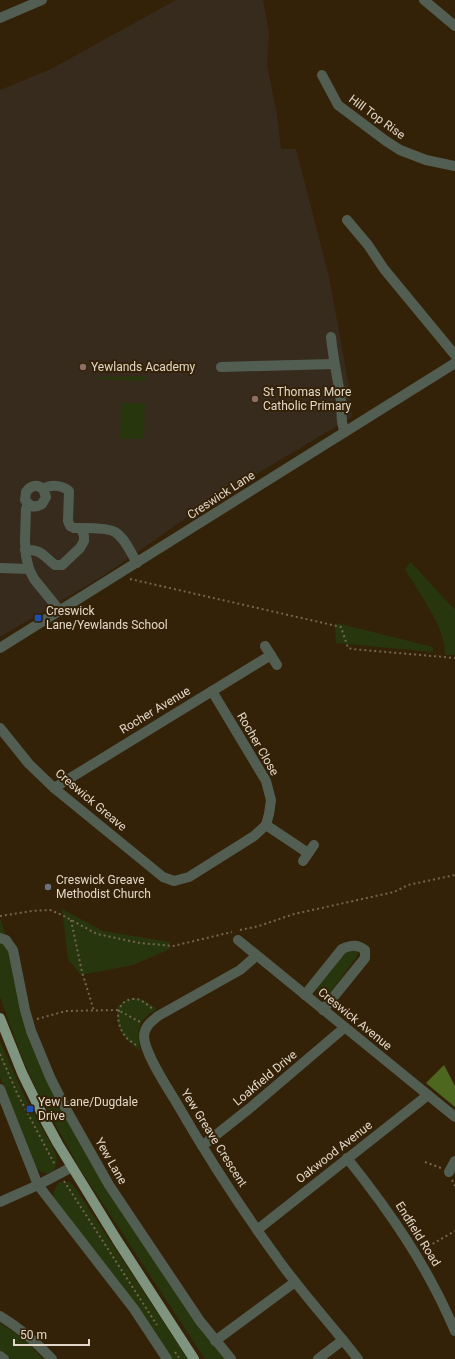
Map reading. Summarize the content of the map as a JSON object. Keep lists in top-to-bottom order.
{
  "streets": {
    "street": [
      "Hill Top Rise",
      "Creswick Lane",
      "Rocher Avenue",
      "Rocher Close",
      "Creswick Greave",
      "Creswick Avenue",
      "Loakfield Drive",
      "Yew Greave Crescent",
      "Oakwood Avenue",
      "Yew Lane",
      "Endfield Road"
    ]
  },
  "crossings": [
    ["Rocher Avenue", "Rocher Close"],
    ["Rocher Avenue", "Creswick Greave"],
    ["Rocher Close", "Creswick Greave"],
    ["Creswick Avenue", "Loakfield Drive"],
    ["Creswick Avenue", "Oakwood Avenue"],
    ["Loakfield Drive", "Yew Greave Crescent"],
    ["Yew Greave Crescent", "Oakwood Avenue"],
    ["Oakwood Avenue", "Endfield Road"]
  ],
  "places": {
    "other": ["Yewlands Academy", "St Thomas More Catholic Primary", "Creswick Greave Methodist Church"],
    "transit": ["Creswick Lane/Yewlands School", "Yew Lane/Dugdale Drive"]
  },
  "scale_bar": "50 m"
}
